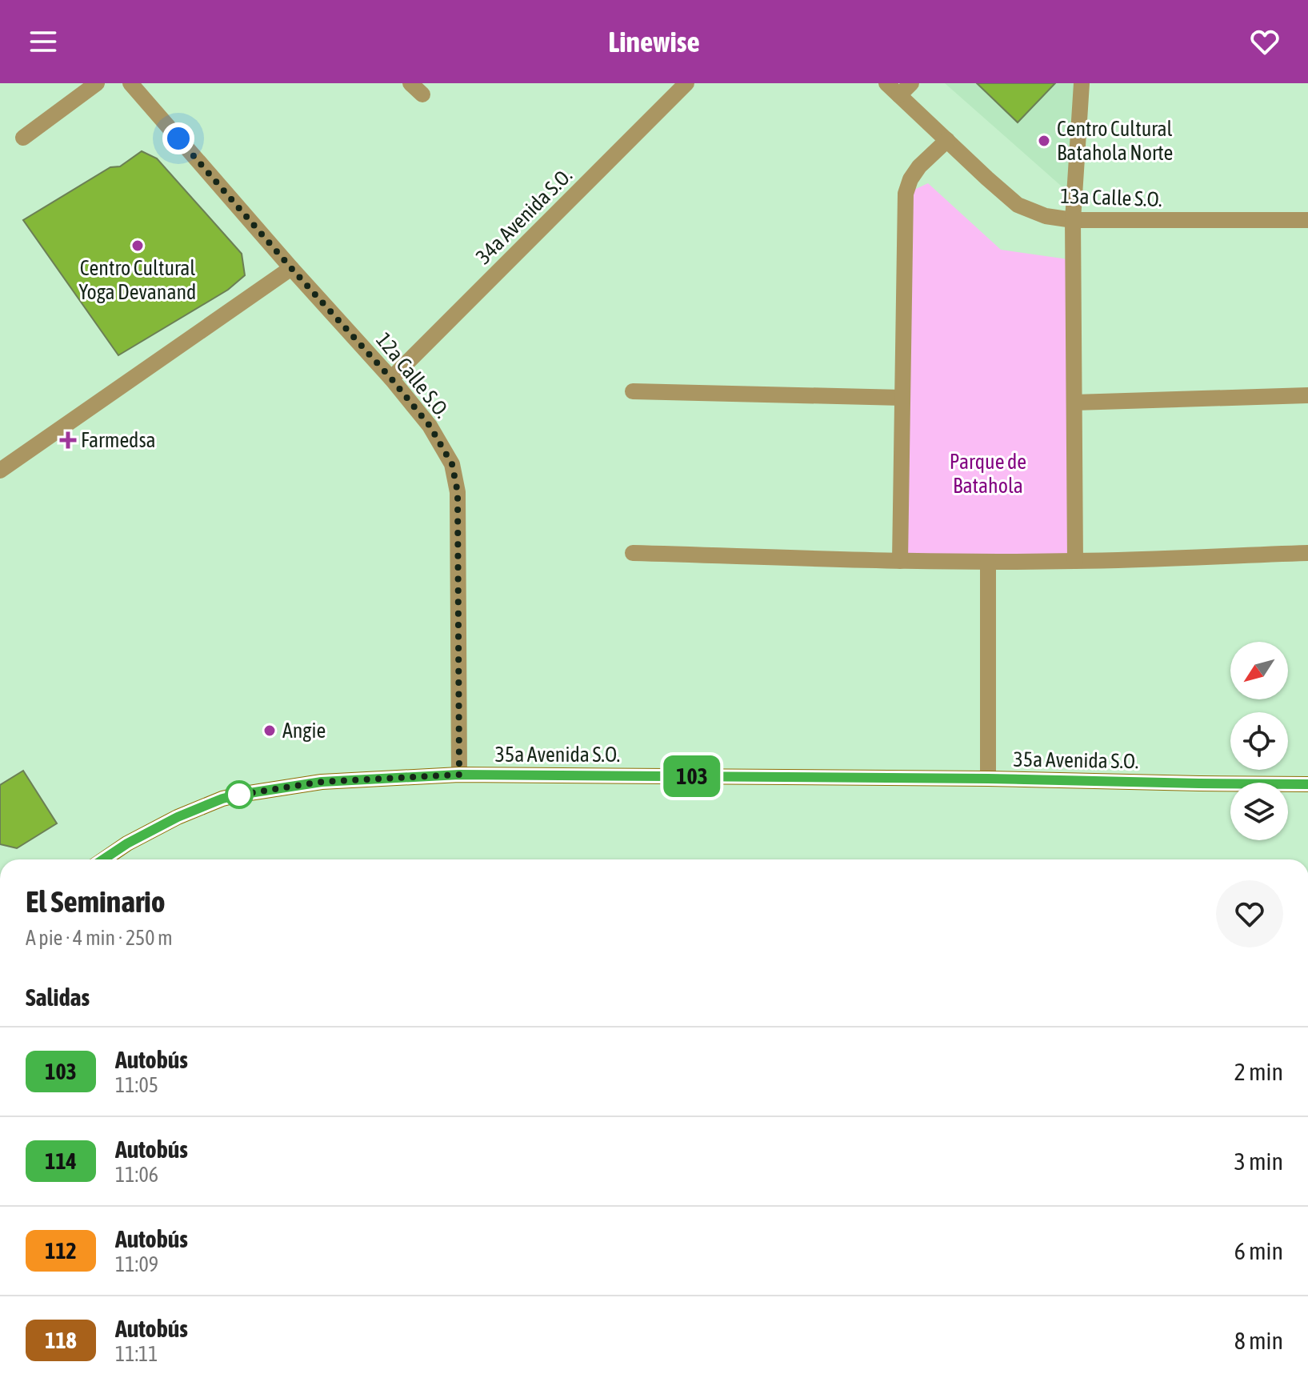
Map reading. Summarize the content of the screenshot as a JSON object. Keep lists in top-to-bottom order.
{
  "streets": {
    "main road": ["35a Avenida S.O."],
    "street": ["13a Calle S.O.", "34a Avenida S.O.", "12a Calle S.O."]
  },
  "crossings": [
    ["34a Avenida S.O.", "12a Calle S.O."],
    ["12a Calle S.O.", "35a Avenida S.O."]
  ],
  "parks": ["Parque de Batahola"],
  "places": {
    "other": ["Centro Cultural Batahola Norte", "Centro Cultural Yoga Devanand", "Angie"],
    "health": ["Farmedsa"]
  },
  "lines": ["bus line 103"],
  "north": "bottom left",
  "page": {
    "header": "Linewise",
    "on_map": "103",
    "heading": [
      ["El Seminario", "A pie · 4 min · 250 m"],
      "Salidas"
    ],
    "list": [
      {
        "mark": "103",
        "name": "Autobús",
        "note": "11:05",
        "value": "2 min"
      },
      {
        "mark": "114",
        "name": "Autobús",
        "note": "11:06",
        "value": "3 min"
      },
      {
        "mark": "112",
        "name": "Autobús",
        "note": "11:09",
        "value": "6 min"
      },
      {
        "mark": "118",
        "name": "Autobús",
        "note": "11:11",
        "value": "8 min"
      }
    ]
  }
}
